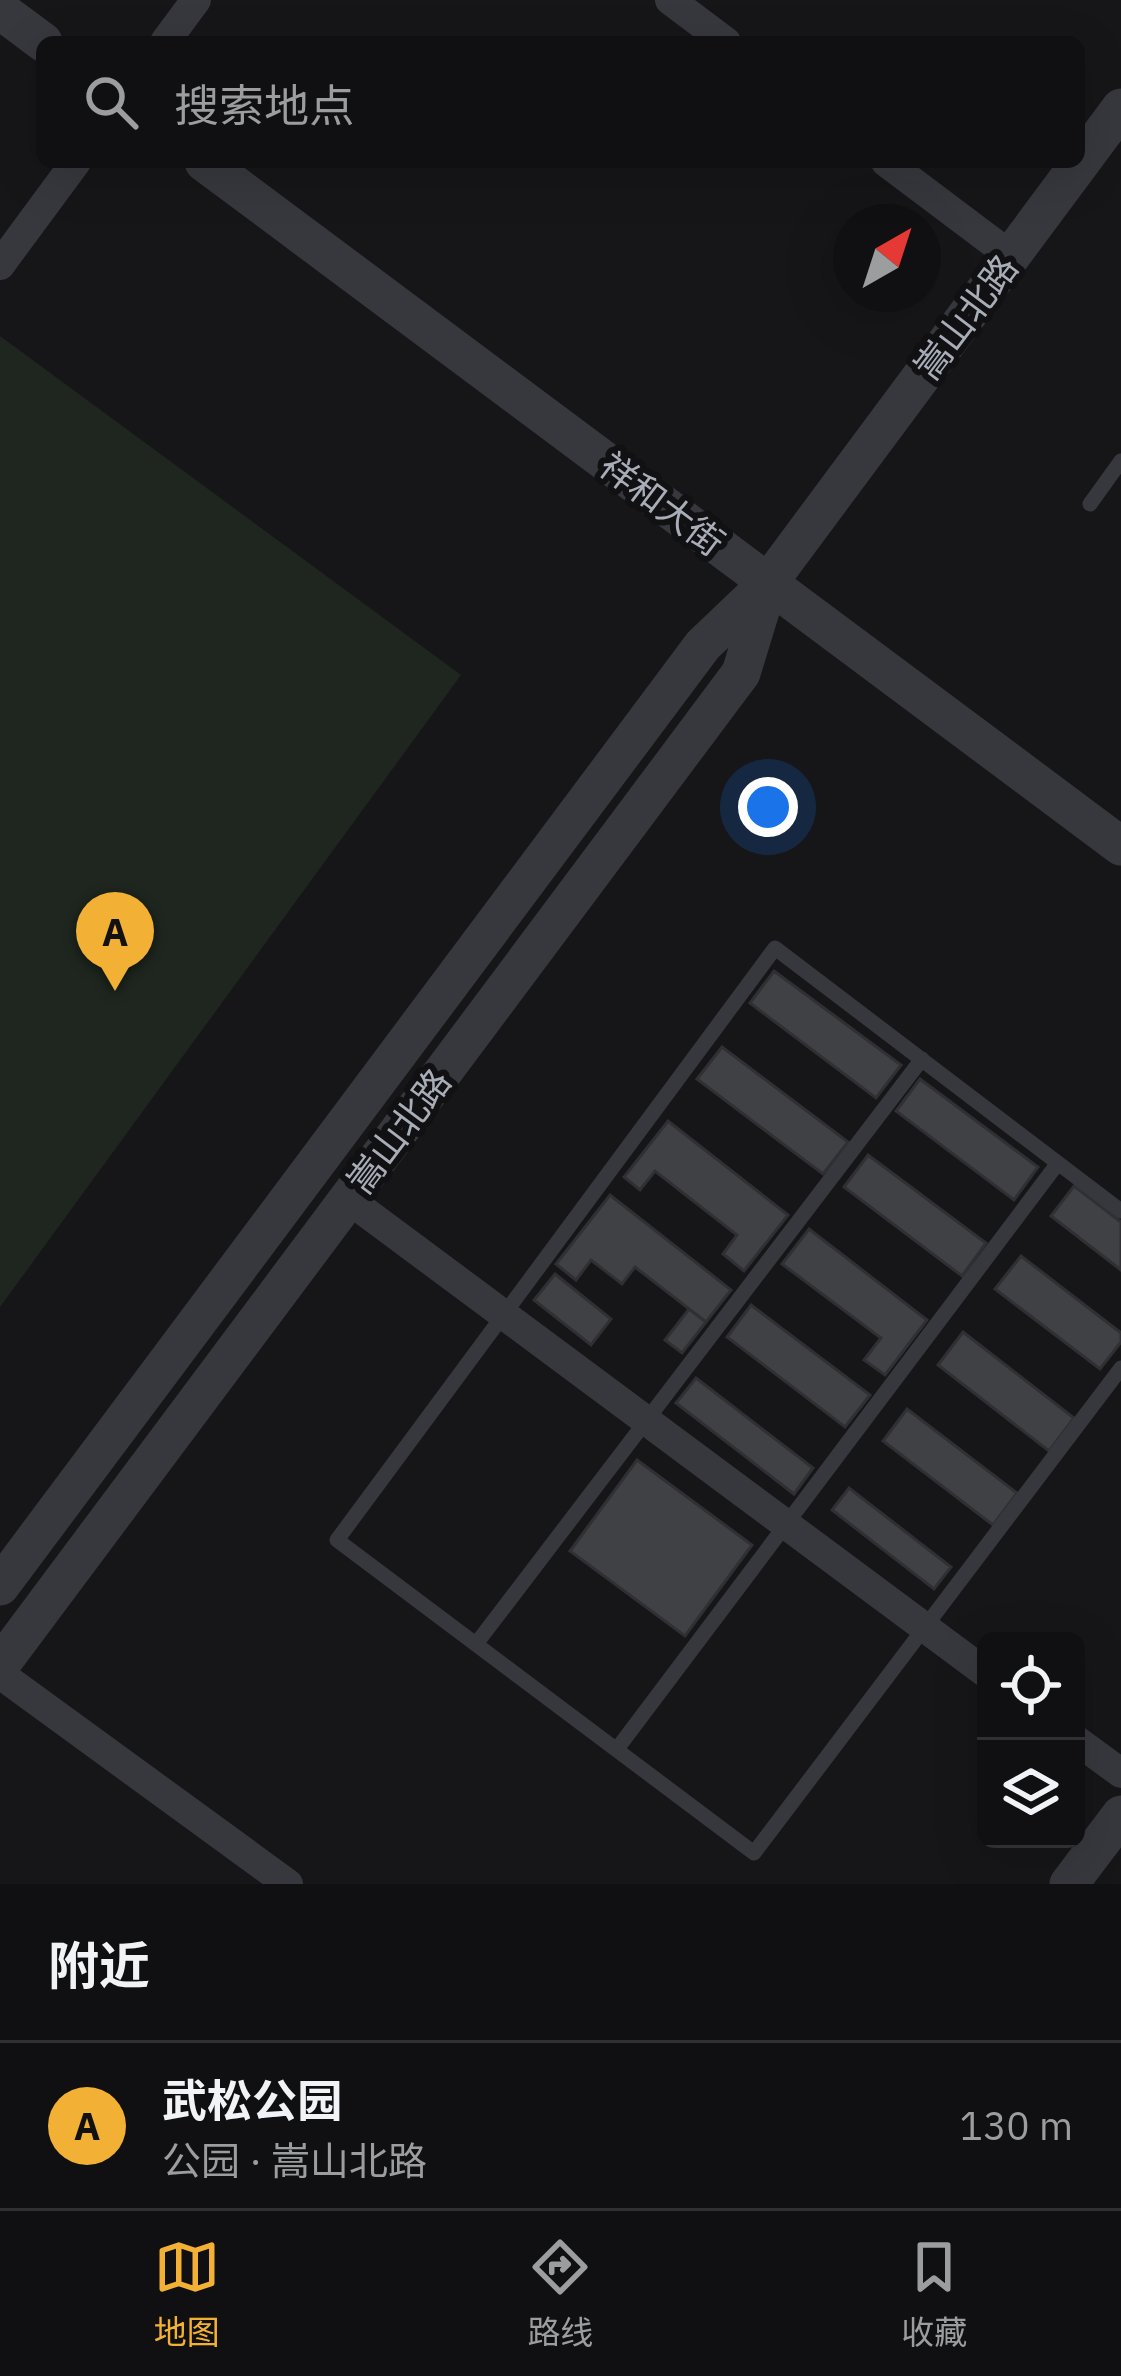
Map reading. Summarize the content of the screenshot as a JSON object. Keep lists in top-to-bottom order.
{
  "streets": {
    "street": ["嵩山北路", "祥和大街"]
  },
  "crossings": [
    ["嵩山北路", "祥和大街"]
  ],
  "north": "top right",
  "page": {
    "search": "搜索地点",
    "pins": "A",
    "heading": "附近",
    "list": [
      {
        "mark": "A",
        "name": "武松公园",
        "note": "公园 · 嵩山北路",
        "value": "130 m"
      }
    ],
    "nav": ["地图", "路线", "收藏"]
  }
}
